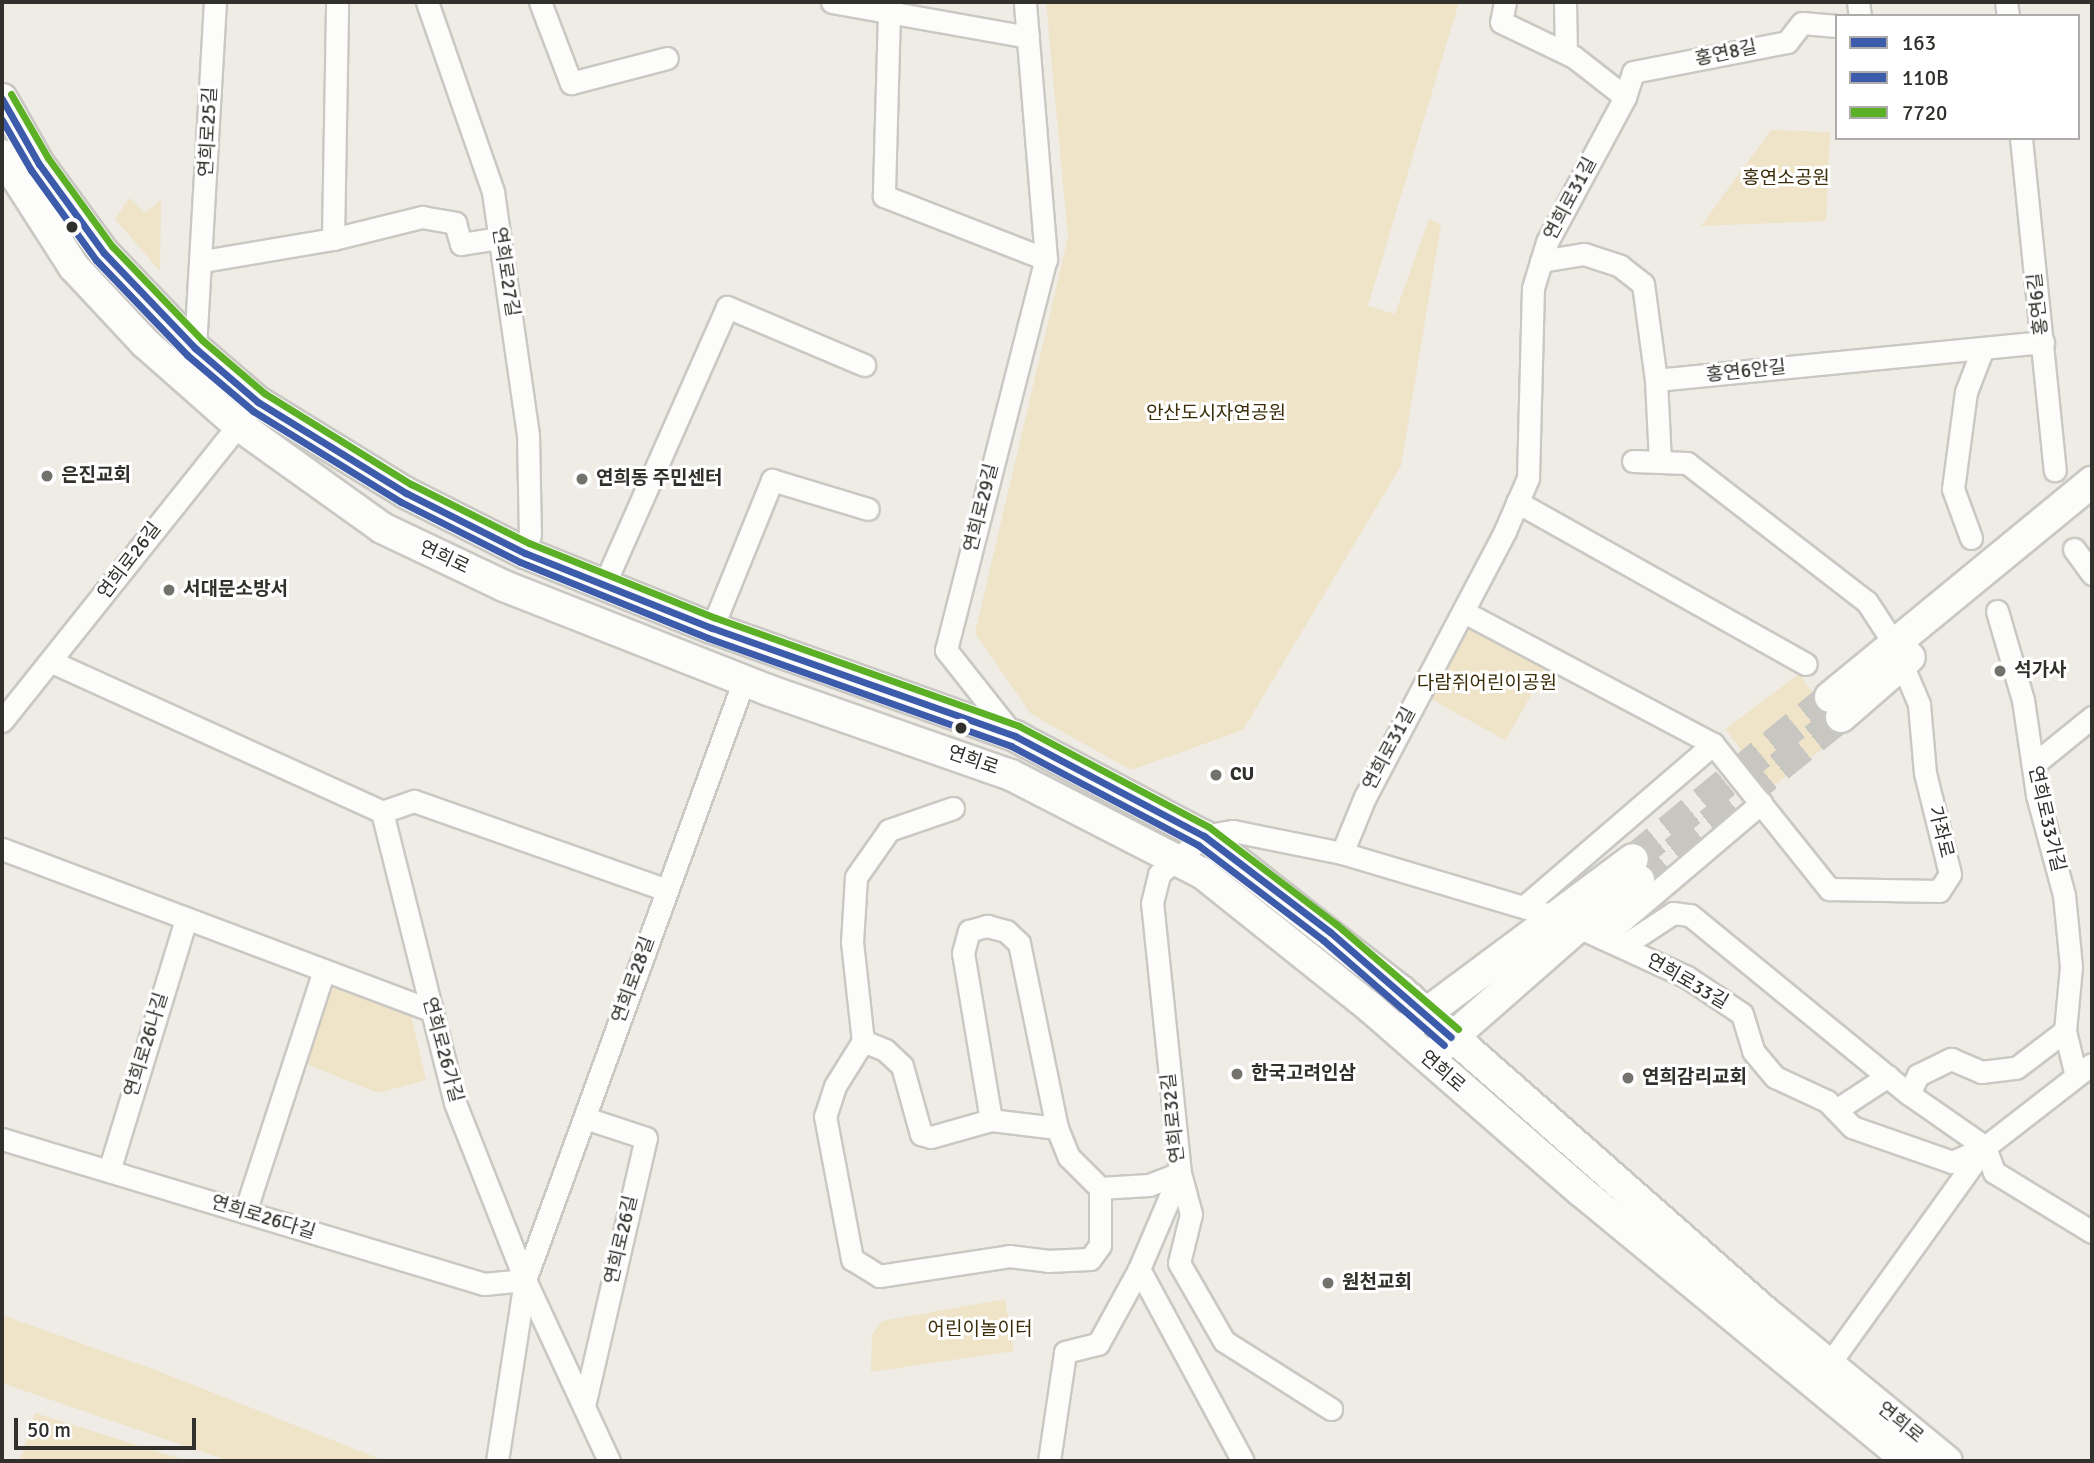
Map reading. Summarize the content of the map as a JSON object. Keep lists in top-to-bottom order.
{
  "streets": {
    "main road": ["연희로"],
    "street": [
      "홍연8길",
      "연희로25길",
      "연희로31길",
      "연희로27길",
      "홍연6길",
      "홍연6안길",
      "연희로29길",
      "연희로26길",
      "연희로33가길",
      "가좌로",
      "연희로28길",
      "연희로33길",
      "연희로26나길",
      "연희로26가길",
      "연희로32길",
      "연희로26다길"
    ]
  },
  "crossings": [
    ["홍연8길", "연희로31길"],
    ["연희로25길", "연희로"],
    ["연희로27길", "연희로"],
    ["홍연6길", "홍연6안길"],
    ["연희로29길", "연희로"],
    ["연희로", "연희로26길"],
    ["연희로", "연희로28길"],
    ["연희로", "연희로33길"],
    ["연희로", "연희로32길"],
    ["연희로26길", "연희로28길"],
    ["연희로33가길", "연희로33길"],
    ["연희로28길", "연희로26가길"],
    ["연희로28길", "연희로26다길"],
    ["연희로26나길", "연희로26다길"],
    ["연희로26가길", "연희로26다길"]
  ],
  "parks": [
    "홍연소공원",
    "안산도시자연공원",
    "다람쥐어린이공원",
    "어린이놀이터"
  ],
  "places": [
    "은진교회",
    "연희동 주민센터",
    "서대문소방서",
    "석가사",
    "CU",
    "한국고려인삼",
    "연희감리교회",
    "원천교회"
  ],
  "lines": ["transit line 7720", "transit line 163", "transit line 110B"],
  "legend": ["163", "110B", "7720"],
  "scale_bar": "50 m"
}
